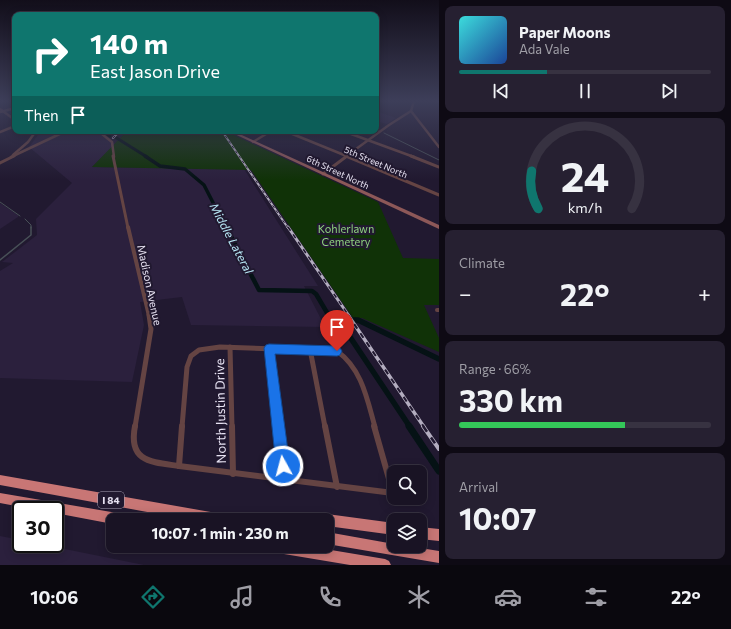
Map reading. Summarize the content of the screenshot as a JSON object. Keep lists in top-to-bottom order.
{
  "streets": {
    "highway": ["I 84"],
    "street": [
      "5th Street North",
      "6th Street North",
      "Madison Avenue",
      "North Justin Drive"
    ]
  },
  "water": ["Middle Lateral"],
  "parks": ["Kohlerlawn Cemetery"],
  "page": {
    "turn": ["140 m", "East Jason Drive"],
    "song": ["Paper Moons", "Ada Vale"],
    "then": "Then",
    "tile": [
      "Climate",
      ["Range · 66%", "330 km"],
      ["Arrival", "10:07"]
    ],
    "heat": ["−", "22°", "+"],
    "limit": "30",
    "trip": "10:07 · 1 min · 230 m",
    "tabs": ["10:06", "22°"],
    "gauge": ["24", "km/h"]
  }
}
